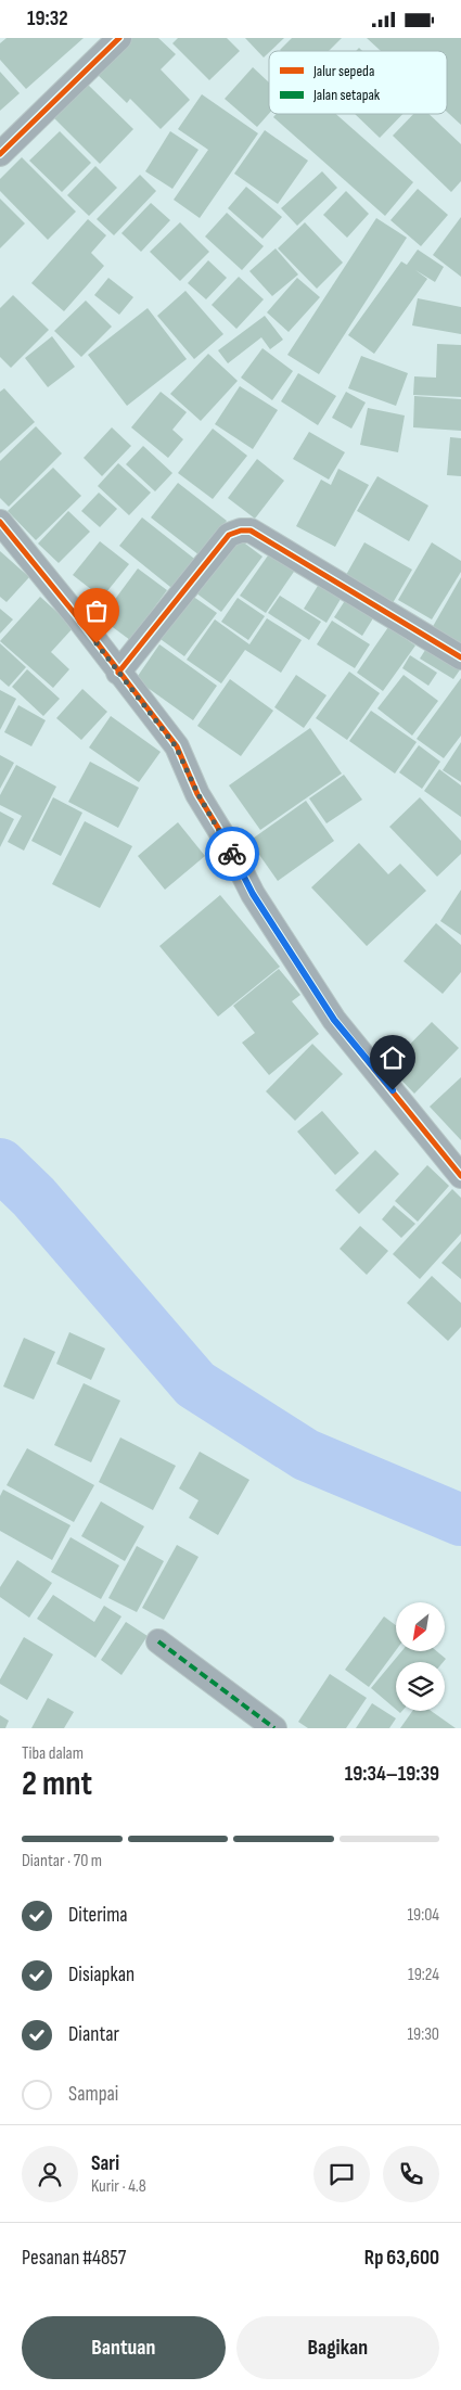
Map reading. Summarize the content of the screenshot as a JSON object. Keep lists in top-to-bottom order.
{
  "legend": ["Jalur sepeda", "Jalan setapak"],
  "north": "bottom left",
  "page": {
    "status": "19:32",
    "heading": ["2 mnt", "Tiba dalam", "19:34–19:39"],
    "panel": [
      "Sari",
      "Kurir · 4.8",
      "Pesanan #4857",
      "Rp 63,600"
    ],
    "bar": "Diantar · 70 m",
    "list": [
      ["Diterima", "19:04"],
      ["Disiapkan", "19:24"],
      ["Diantar", "19:30"],
      "Sampai"
    ],
    "buttons": ["Bantuan", "Bagikan"]
  }
}
